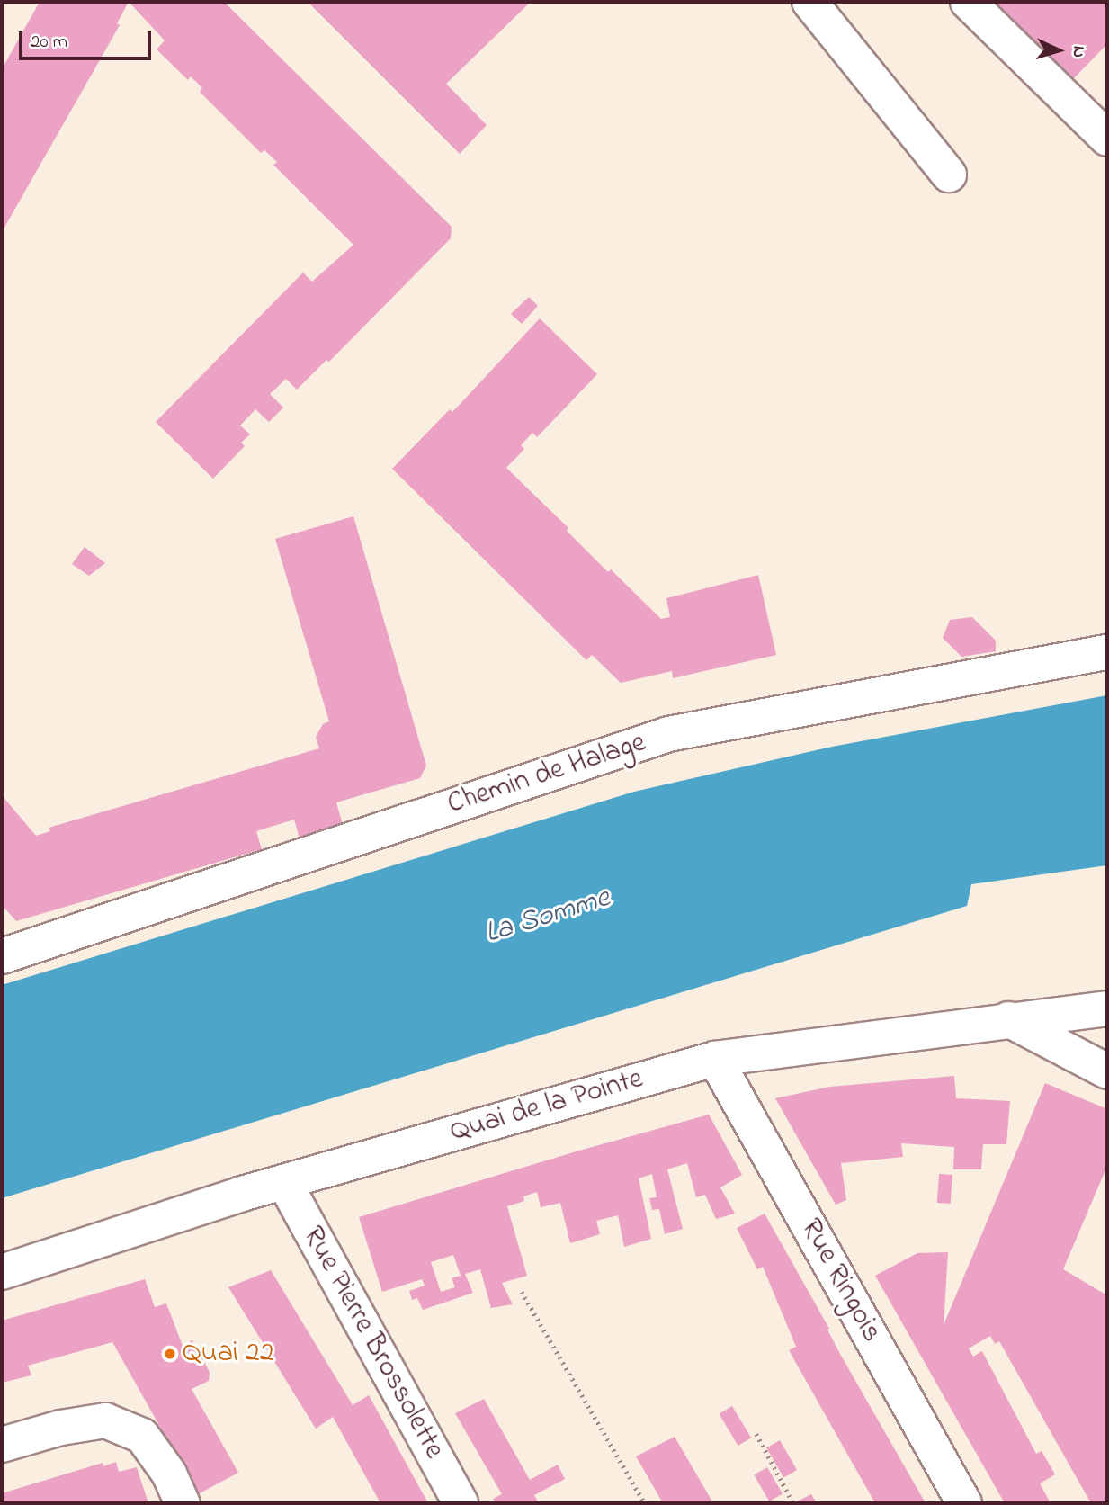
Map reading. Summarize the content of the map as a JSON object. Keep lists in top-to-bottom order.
{
  "streets": {
    "street": [
      "Chemin de Halage",
      "Quai de la Pointe",
      "Rue Ringois",
      "Rue Pierre Brossolette"
    ]
  },
  "crossings": [
    ["Quai de la Pointe", "Rue Ringois"],
    ["Quai de la Pointe", "Rue Pierre Brossolette"]
  ],
  "water": ["La Somme"],
  "places": ["Quai 22"],
  "scale_bar": "20 m",
  "north": "right"
}
